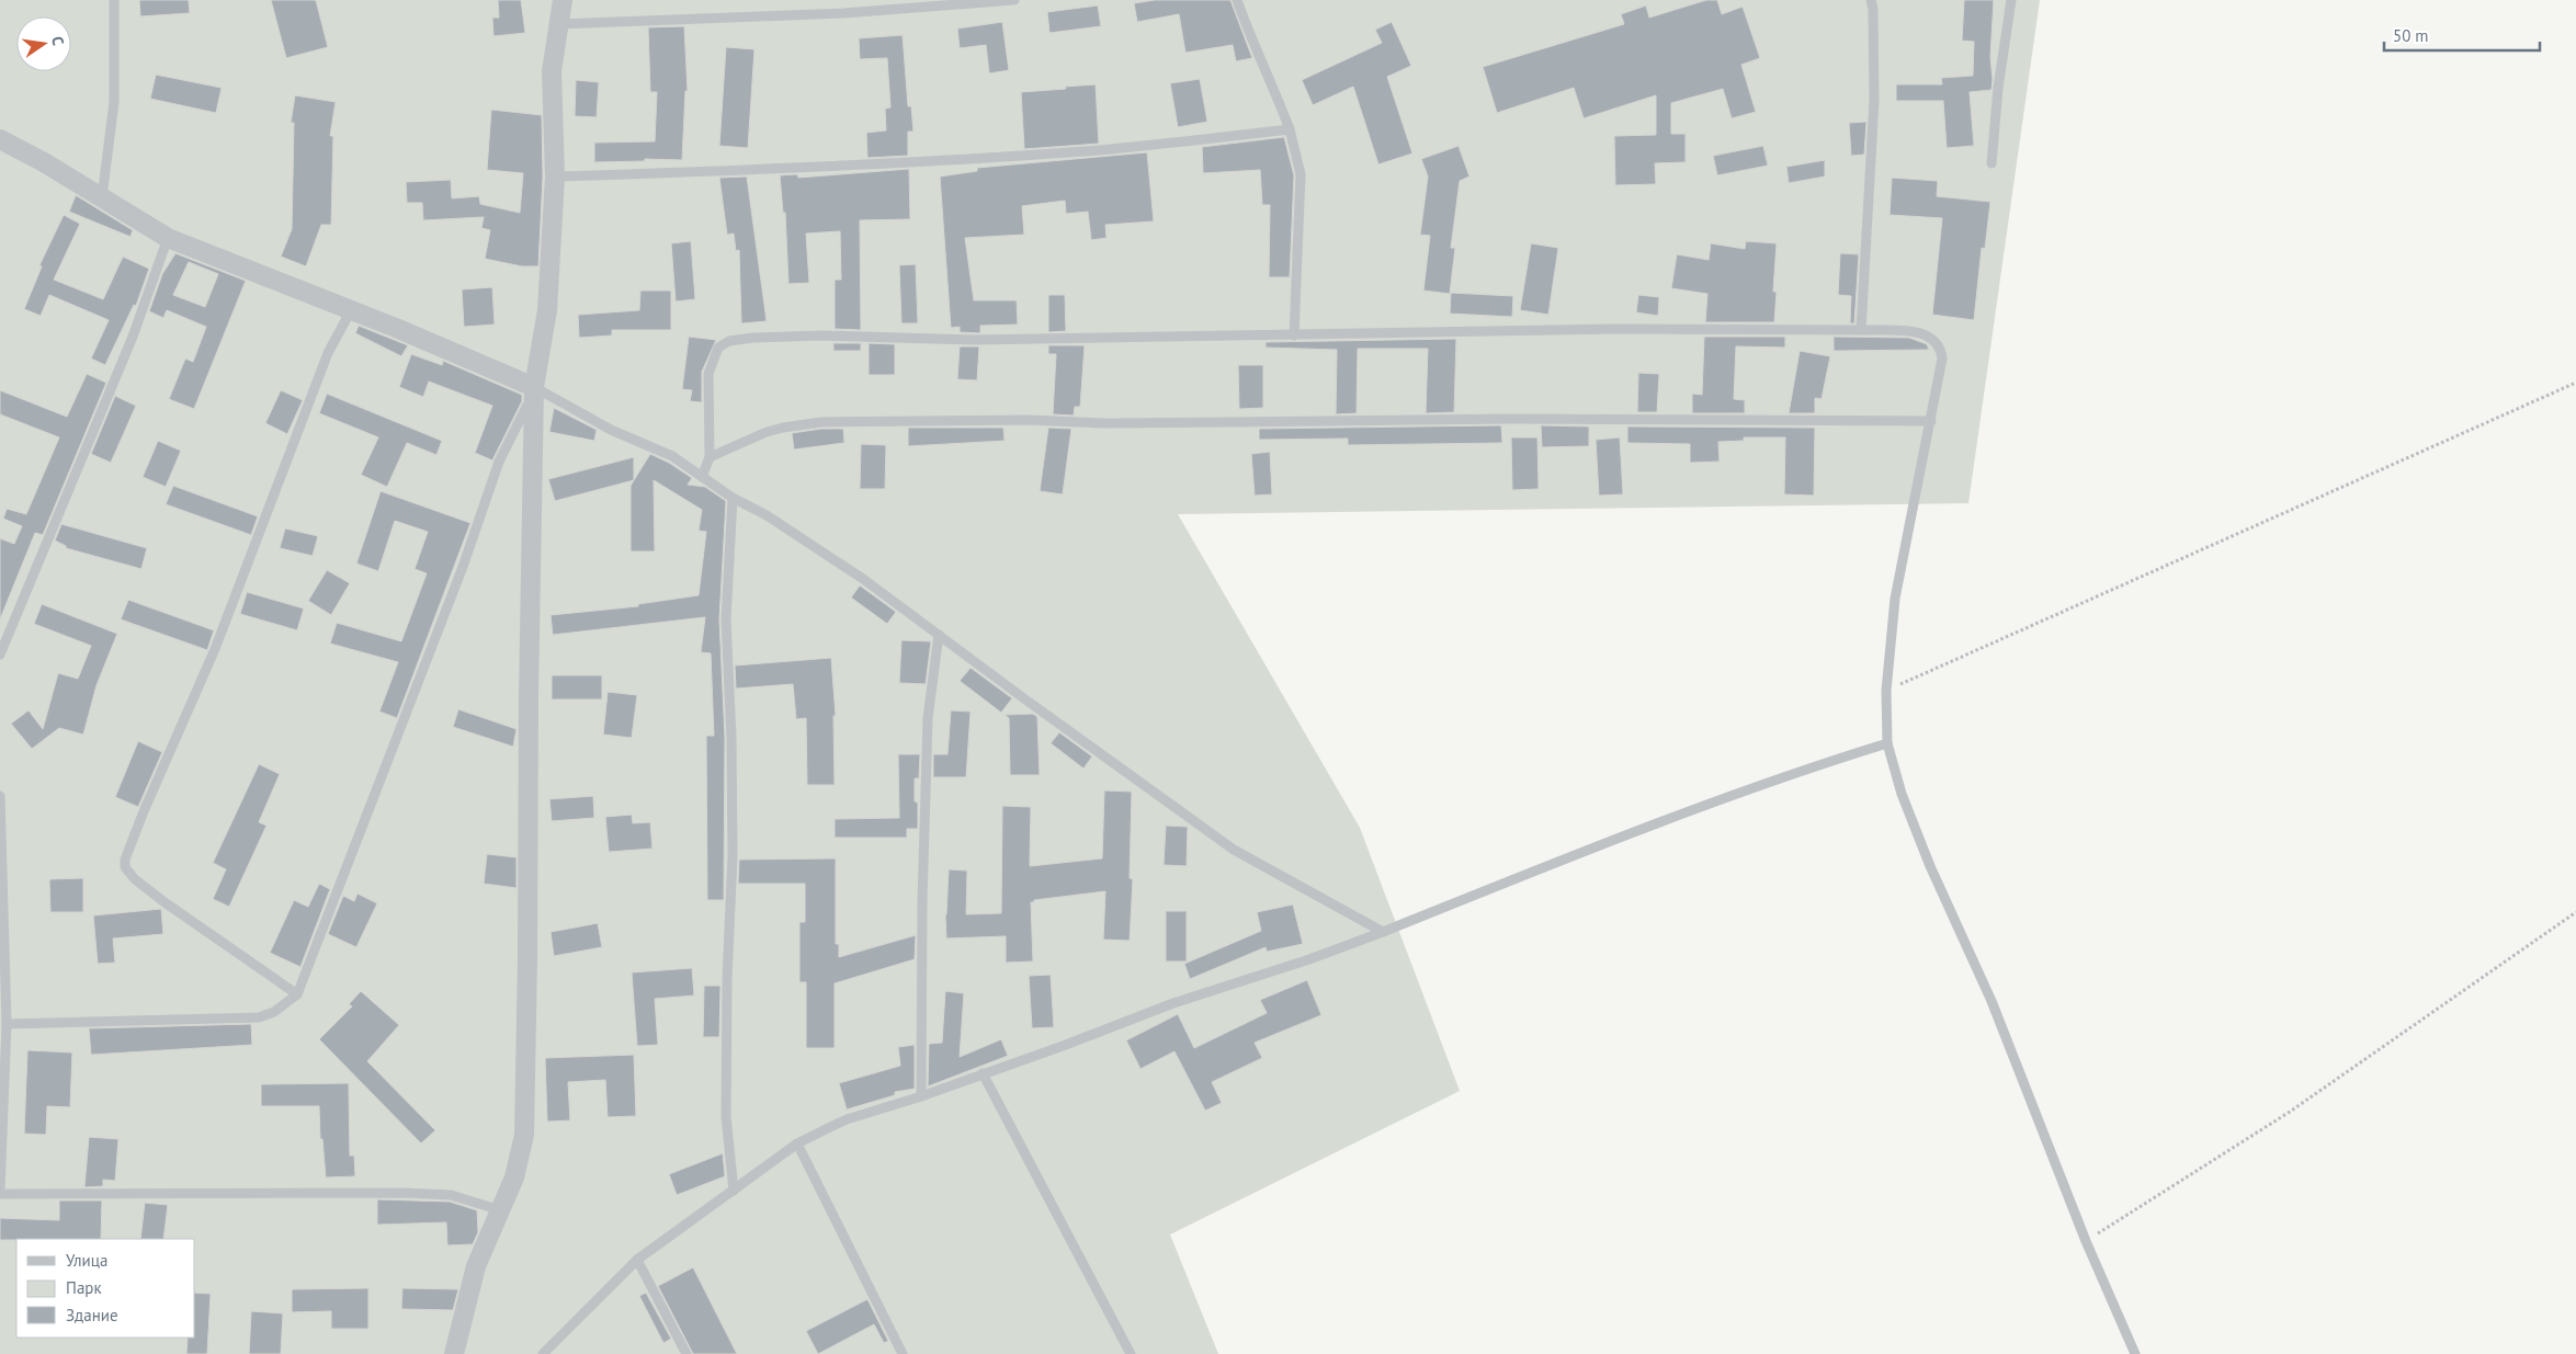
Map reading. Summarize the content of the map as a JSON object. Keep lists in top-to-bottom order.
{
  "legend": ["Улица", "Парк", "Здание"],
  "scale_bar": "50 m",
  "north": "right"
}
